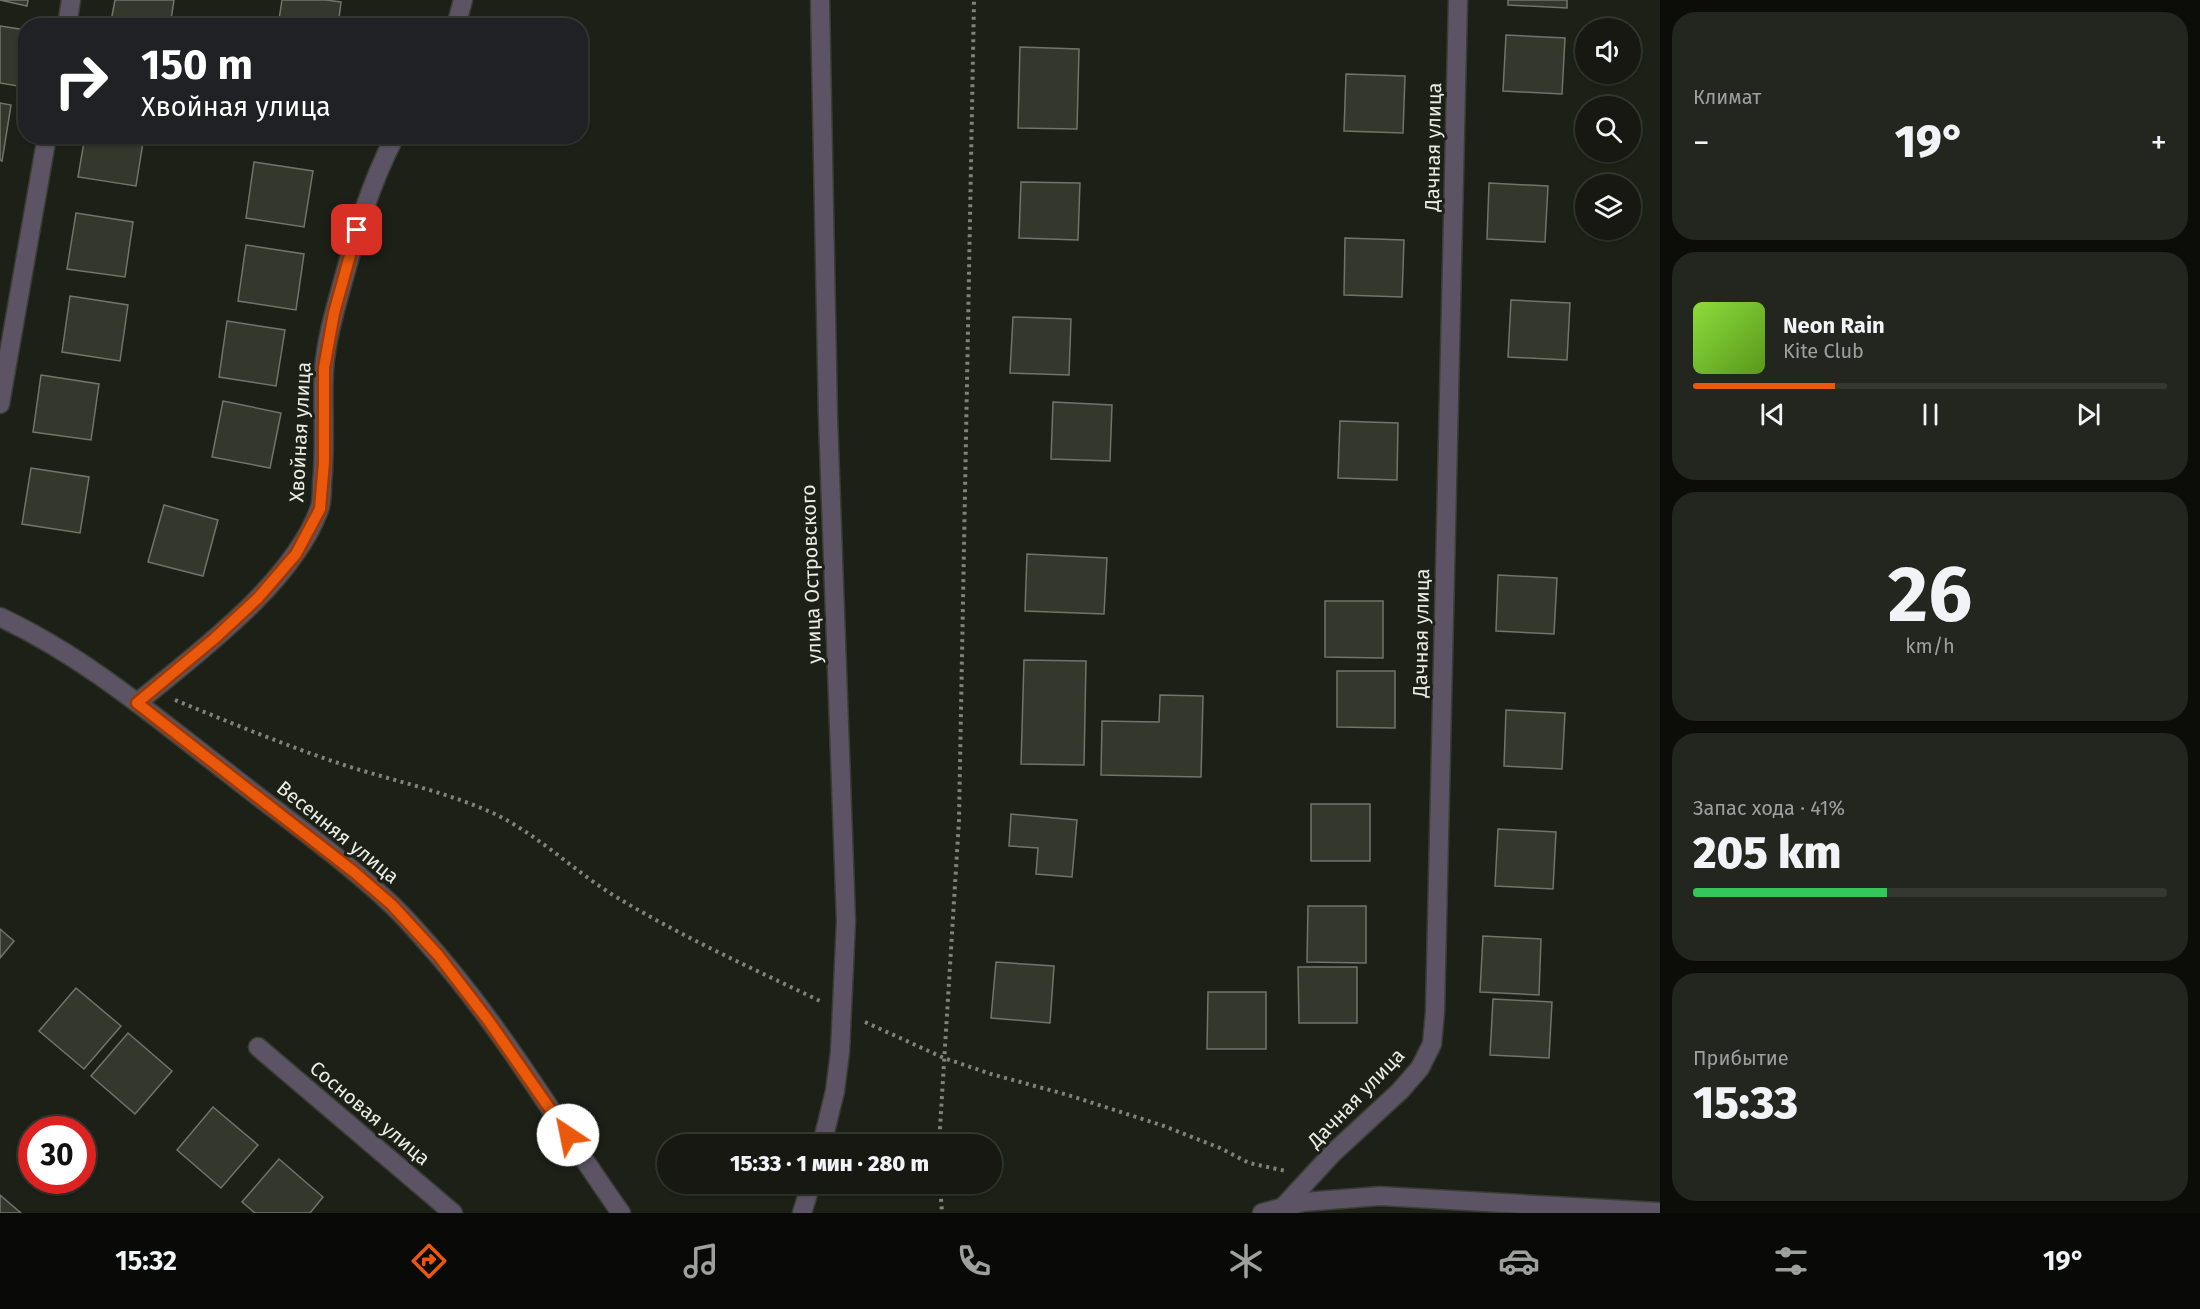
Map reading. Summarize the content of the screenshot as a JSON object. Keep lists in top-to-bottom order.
{
  "streets": {
    "street": [
      "Дачная улица",
      "Хвойная улица",
      "улица Островского",
      "Весенняя улица",
      "Сосновая улица"
    ]
  },
  "crossings": [
    ["Хвойная улица", "Весенняя улица"]
  ],
  "page": {
    "tile": [
      "Климат",
      ["26", "km/h"],
      ["Запас хода · 41%", "205 km"],
      ["Прибытие", "15:33"]
    ],
    "turn": ["150 m", "Хвойная улица"],
    "heat": ["−", "19°", "+"],
    "song": ["Neon Rain", "Kite Club"],
    "limit": "30",
    "trip": "15:33 · 1 мин · 280 m",
    "tabs": ["15:32", "19°"]
  }
}
